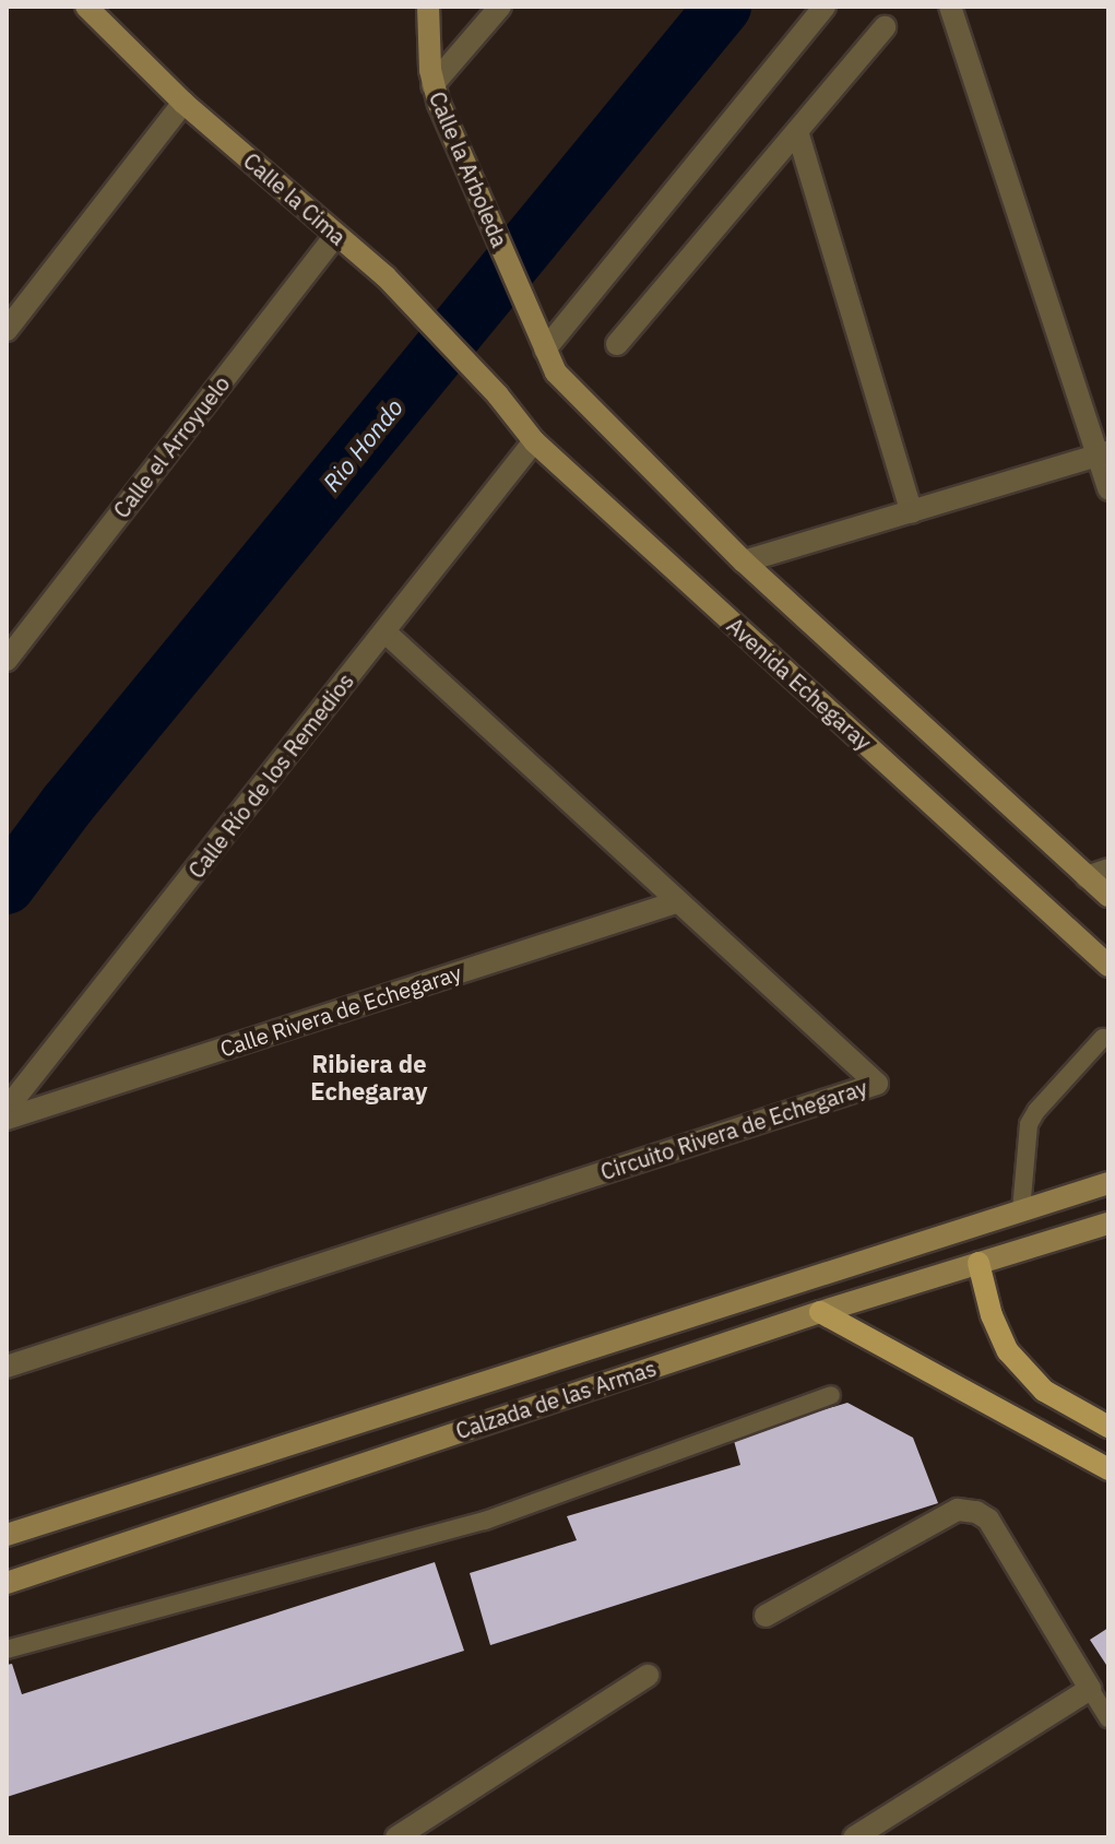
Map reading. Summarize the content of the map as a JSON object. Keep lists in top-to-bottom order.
{
  "streets": {
    "main road": [
      "Calle la Arboleda",
      "Calle la Cima",
      "Avenida Echegaray",
      "Calzada de las Armas"
    ],
    "street": [
      "Calle el Arroyuelo",
      "Calle Río de los Remedios",
      "Calle Rivera de Echegaray",
      "Circuito Rivera de Echegaray"
    ]
  },
  "crossings": [
    ["Calle la Cima", "Calle el Arroyuelo"],
    ["Calle la Cima", "Avenida Echegaray"],
    ["Avenida Echegaray", "Calle Río de los Remedios"],
    ["Calle Río de los Remedios", "Circuito Rivera de Echegaray"],
    ["Calle Rivera de Echegaray", "Circuito Rivera de Echegaray"]
  ],
  "districts": ["Ribiera de Echegaray"],
  "water": ["Rio Hondo"]
}
